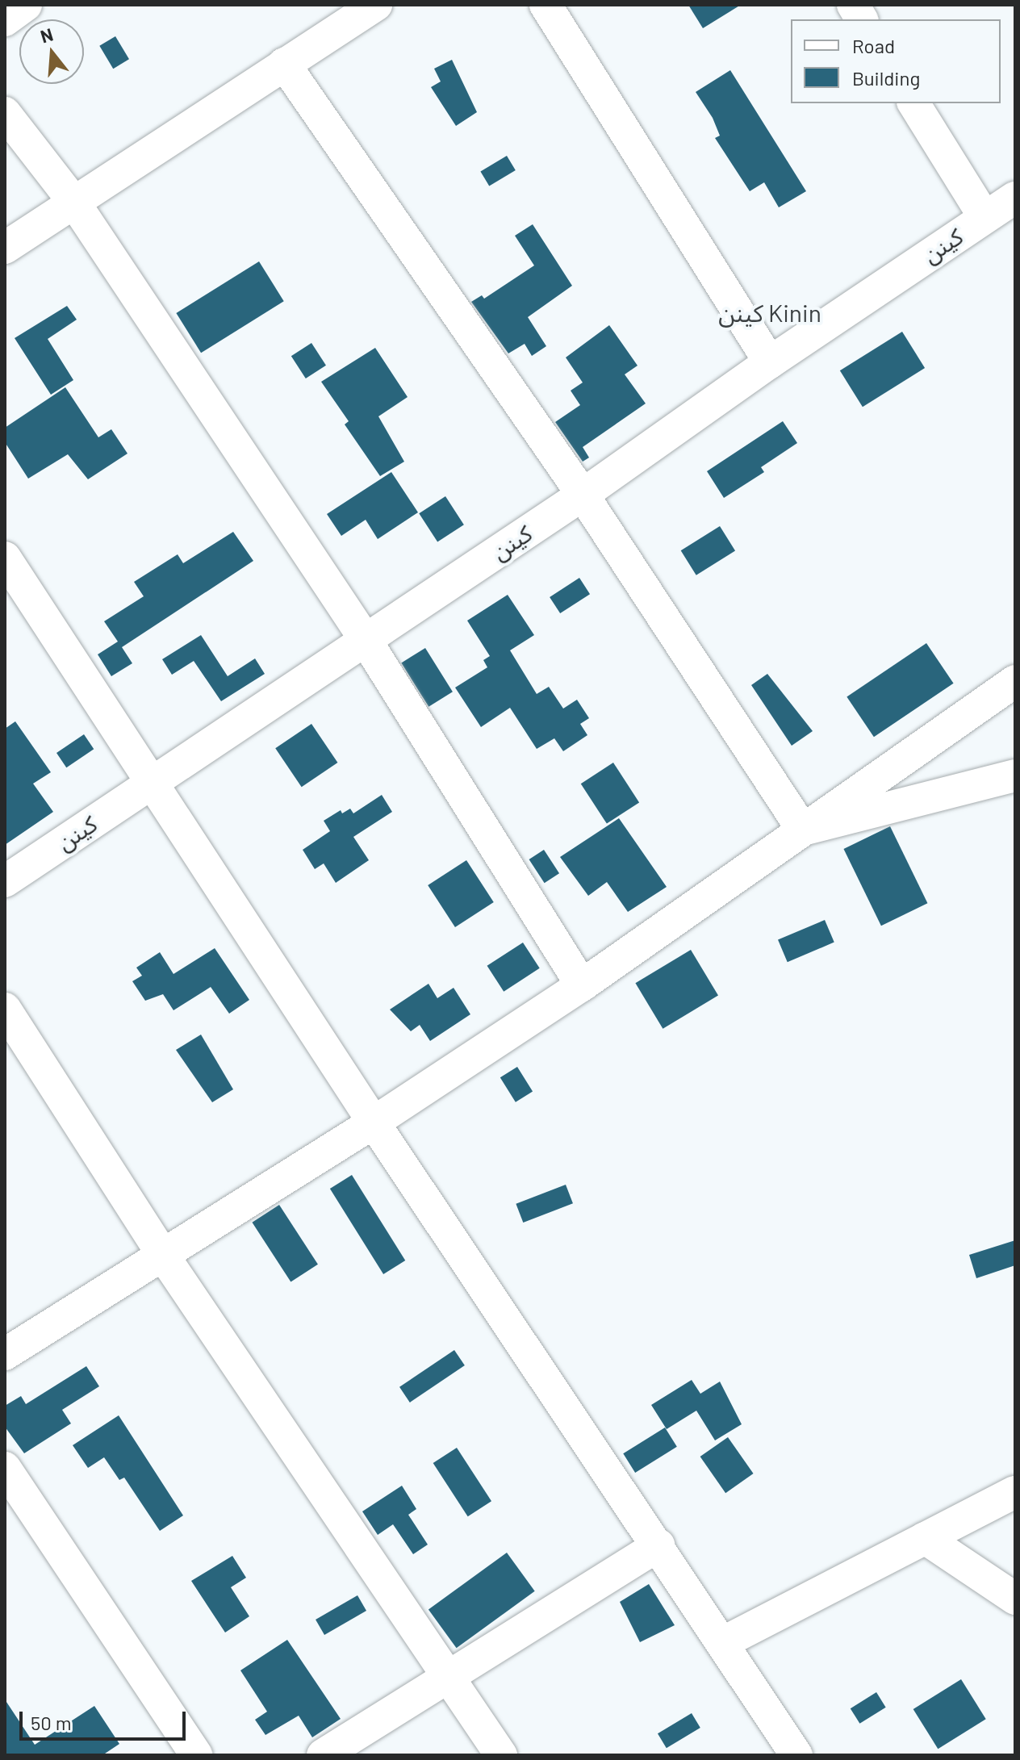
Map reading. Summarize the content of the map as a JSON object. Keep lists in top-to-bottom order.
{
  "streets": {
    "street": ["كينن"]
  },
  "districts": ["كينن Kinin"],
  "legend": ["Road", "Building"],
  "scale_bar": "50 m",
  "north": "top"
}
